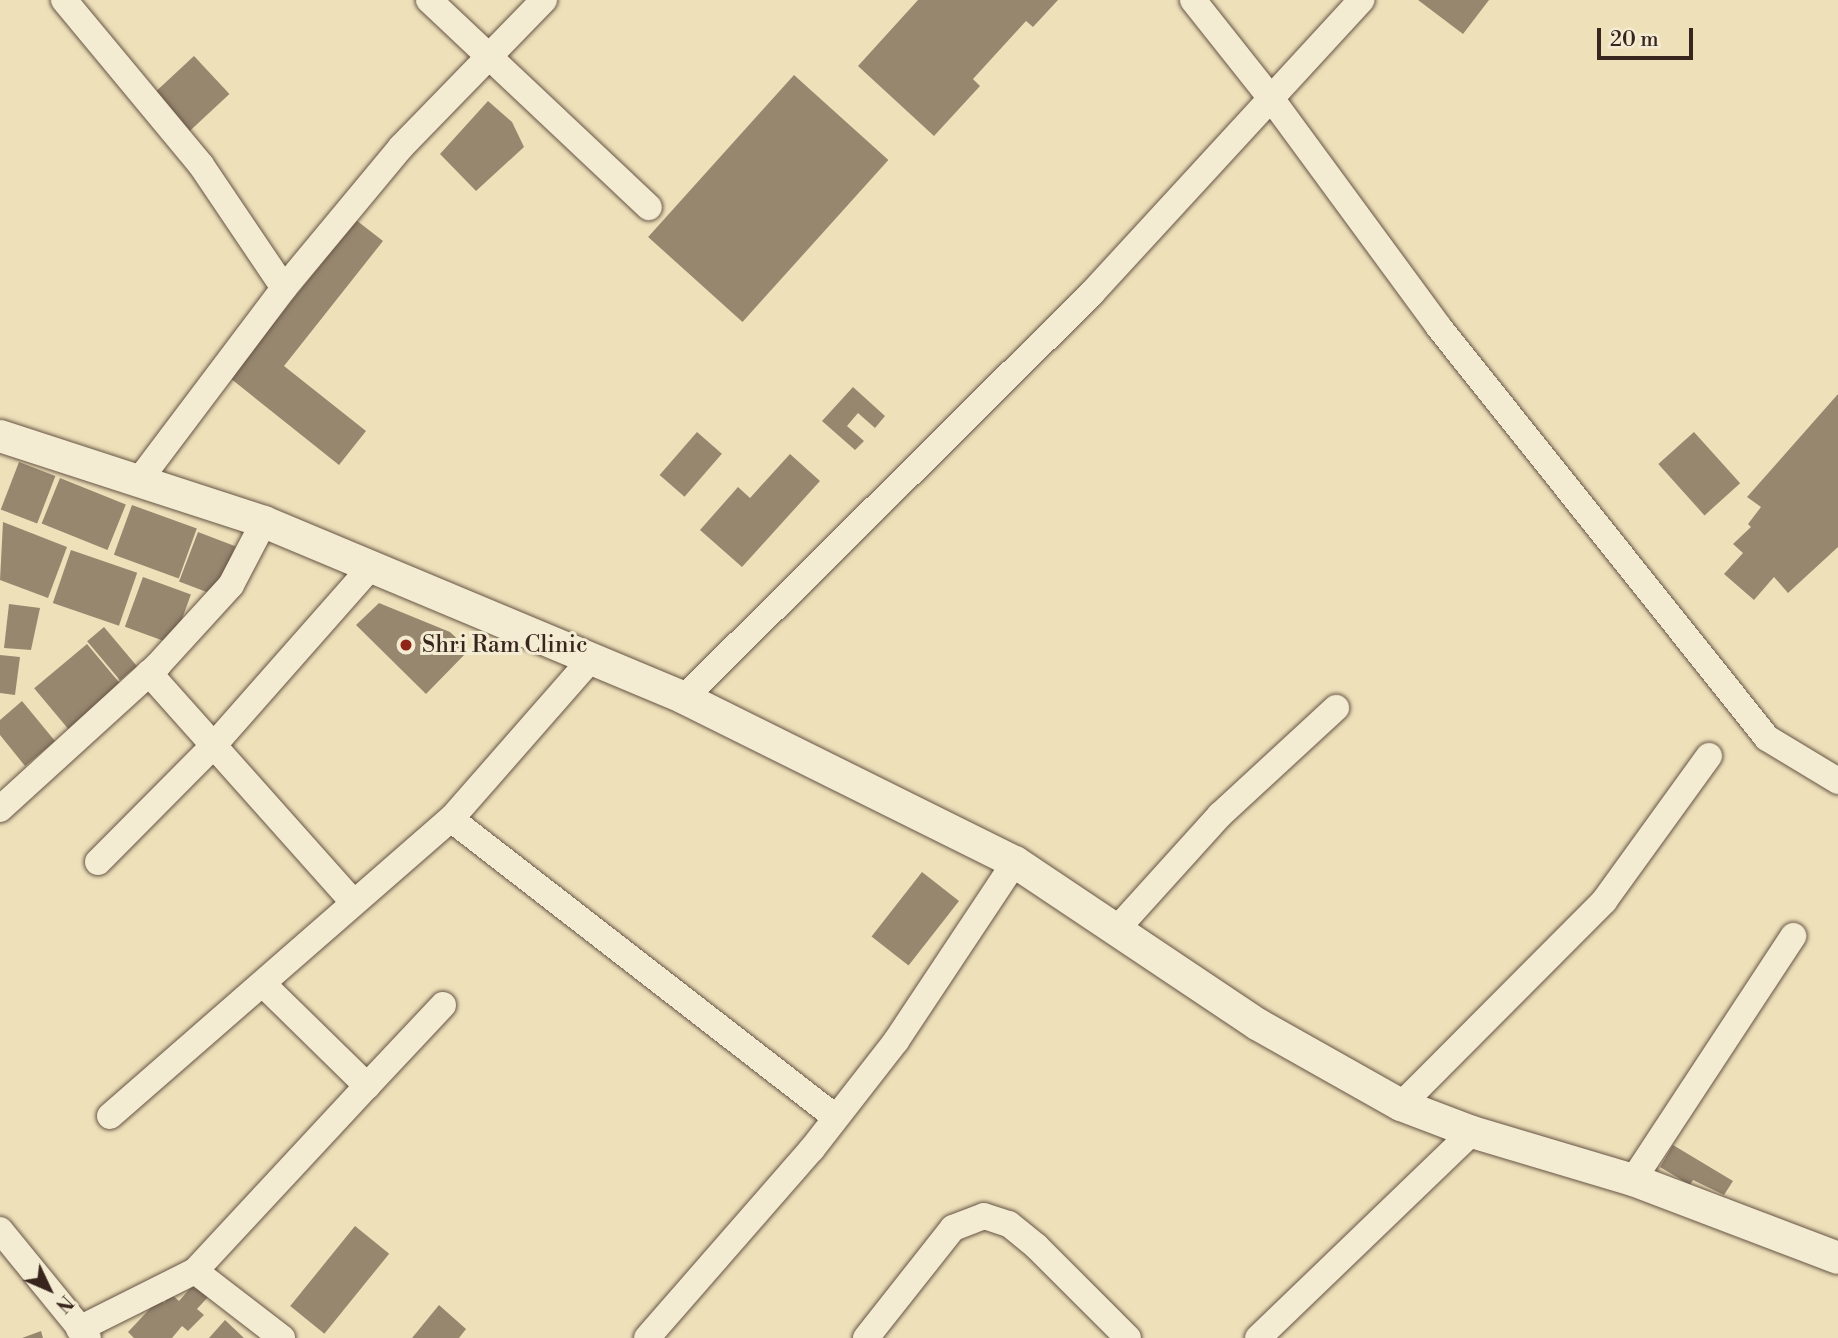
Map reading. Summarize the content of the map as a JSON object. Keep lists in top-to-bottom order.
{
  "places": ["Shri Ram Clinic"],
  "scale_bar": "20 m",
  "north": "bottom right"
}
